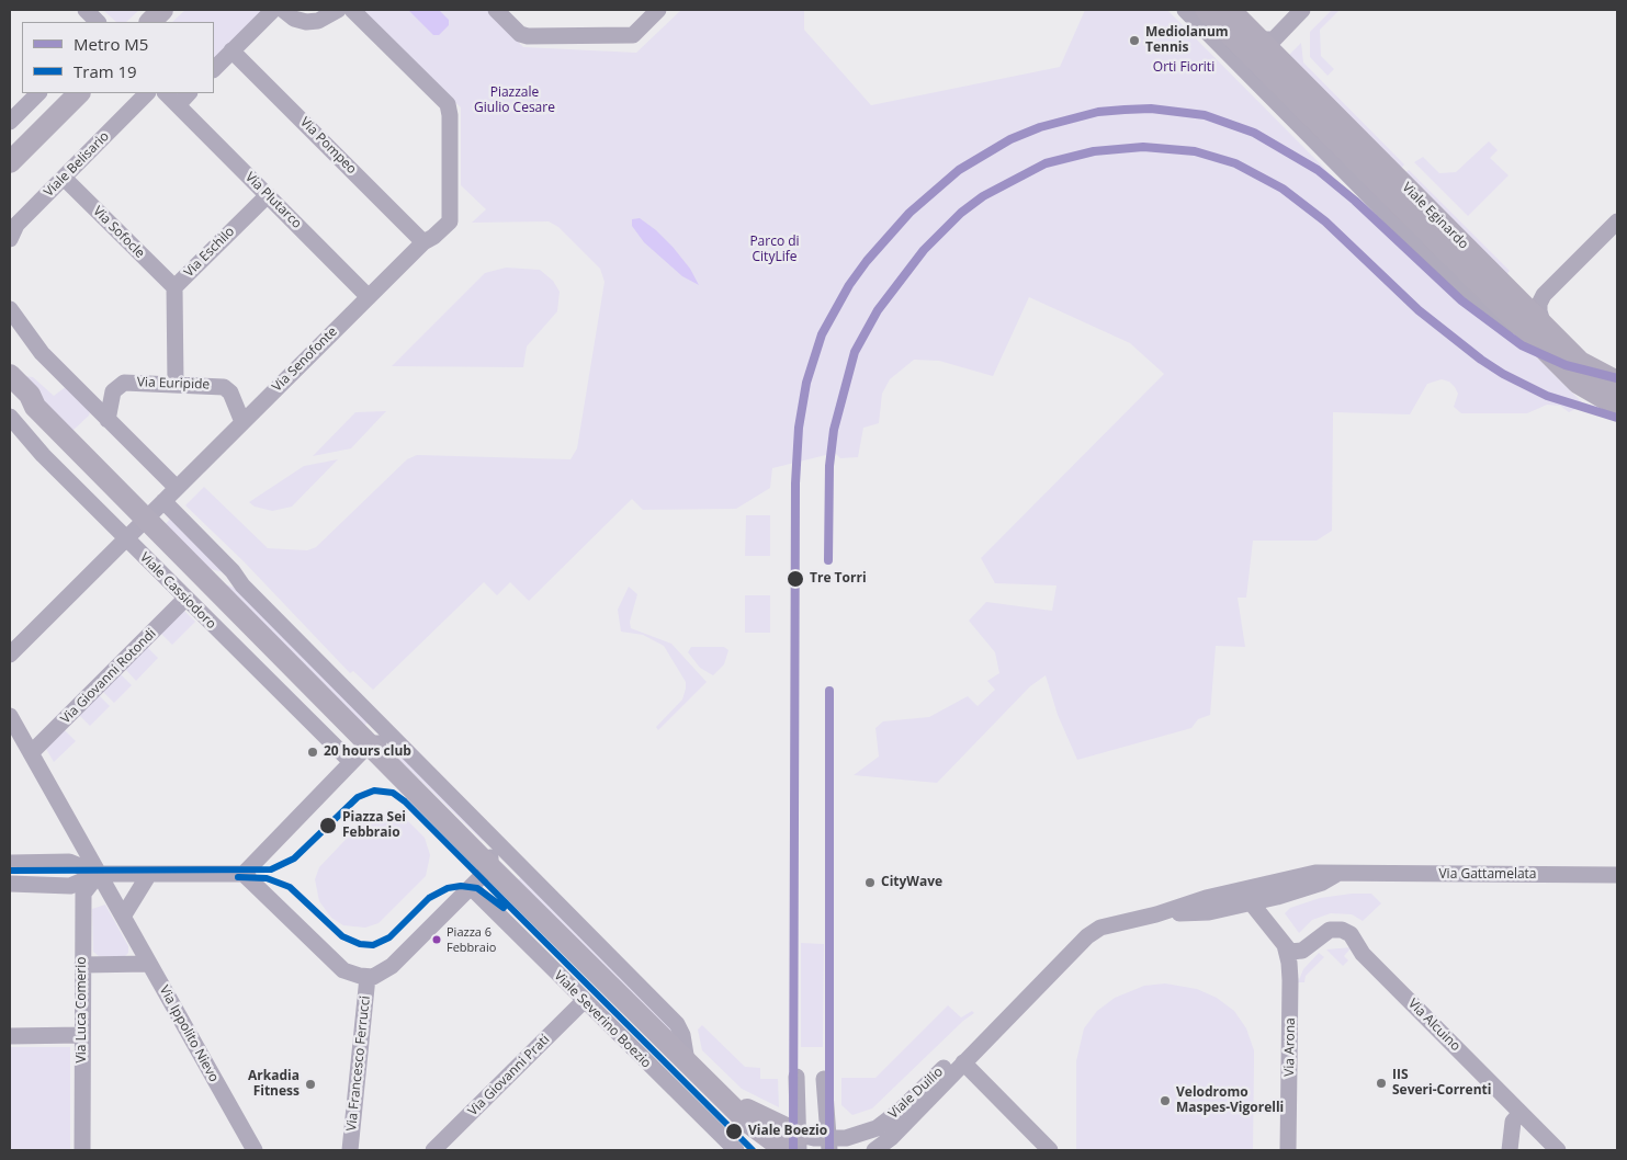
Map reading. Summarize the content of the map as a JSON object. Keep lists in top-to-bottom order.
{
  "streets": {
    "main road": ["Viale Eginardo"],
    "street": [
      "Via Pompeo",
      "Viale Belisario",
      "Via Plutarco",
      "Via Sofocle",
      "Via Eschilo",
      "Via Senofonte",
      "Via Euripide",
      "Viale Cassiodoro",
      "Via Giovanni Rotondi",
      "Via Gattamelata",
      "Via Luca Comerio",
      "Viale Severino Boezio",
      "Via Alcuino",
      "Via Ippolito Nievo",
      "Via Arona",
      "Via Francesco Ferrucci",
      "Via Giovanni Prati",
      "Viale Duilio"
    ]
  },
  "crossings": [
    ["Via Pompeo", "Via Senofonte"],
    ["Viale Belisario", "Via Sofocle"],
    ["Via Plutarco", "Via Eschilo"],
    ["Via Plutarco", "Via Senofonte"],
    ["Via Sofocle", "Via Eschilo"],
    ["Via Eschilo", "Via Euripide"],
    ["Via Senofonte", "Via Euripide"],
    ["Via Senofonte", "Viale Cassiodoro"],
    ["Viale Cassiodoro", "Via Giovanni Rotondi"],
    ["Via Giovanni Rotondi", "Via Ippolito Nievo"],
    ["Via Gattamelata", "Viale Duilio"],
    ["Via Luca Comerio", "Via Ippolito Nievo"],
    ["Viale Severino Boezio", "Via Giovanni Prati"],
    ["Via Alcuino", "Via Arona"]
  ],
  "parks": ["Orti Fioriti", "Piazzale Giulio Cesare", "Parco di CityLife"],
  "places": [
    "Mediolanum Tennis",
    "Tre Torri",
    "20 hours club",
    "Piazza Sei Febbraio",
    "CityWave",
    "Piazza 6 Febbraio",
    "IIS Severi-Correnti",
    "Arkadia Fitness",
    "Velodromo Maspes-Vigorelli",
    "Viale Boezio"
  ],
  "lines": ["metro line M5", "tram line 19"],
  "legend": ["Metro M5", "Tram 19"]
}
